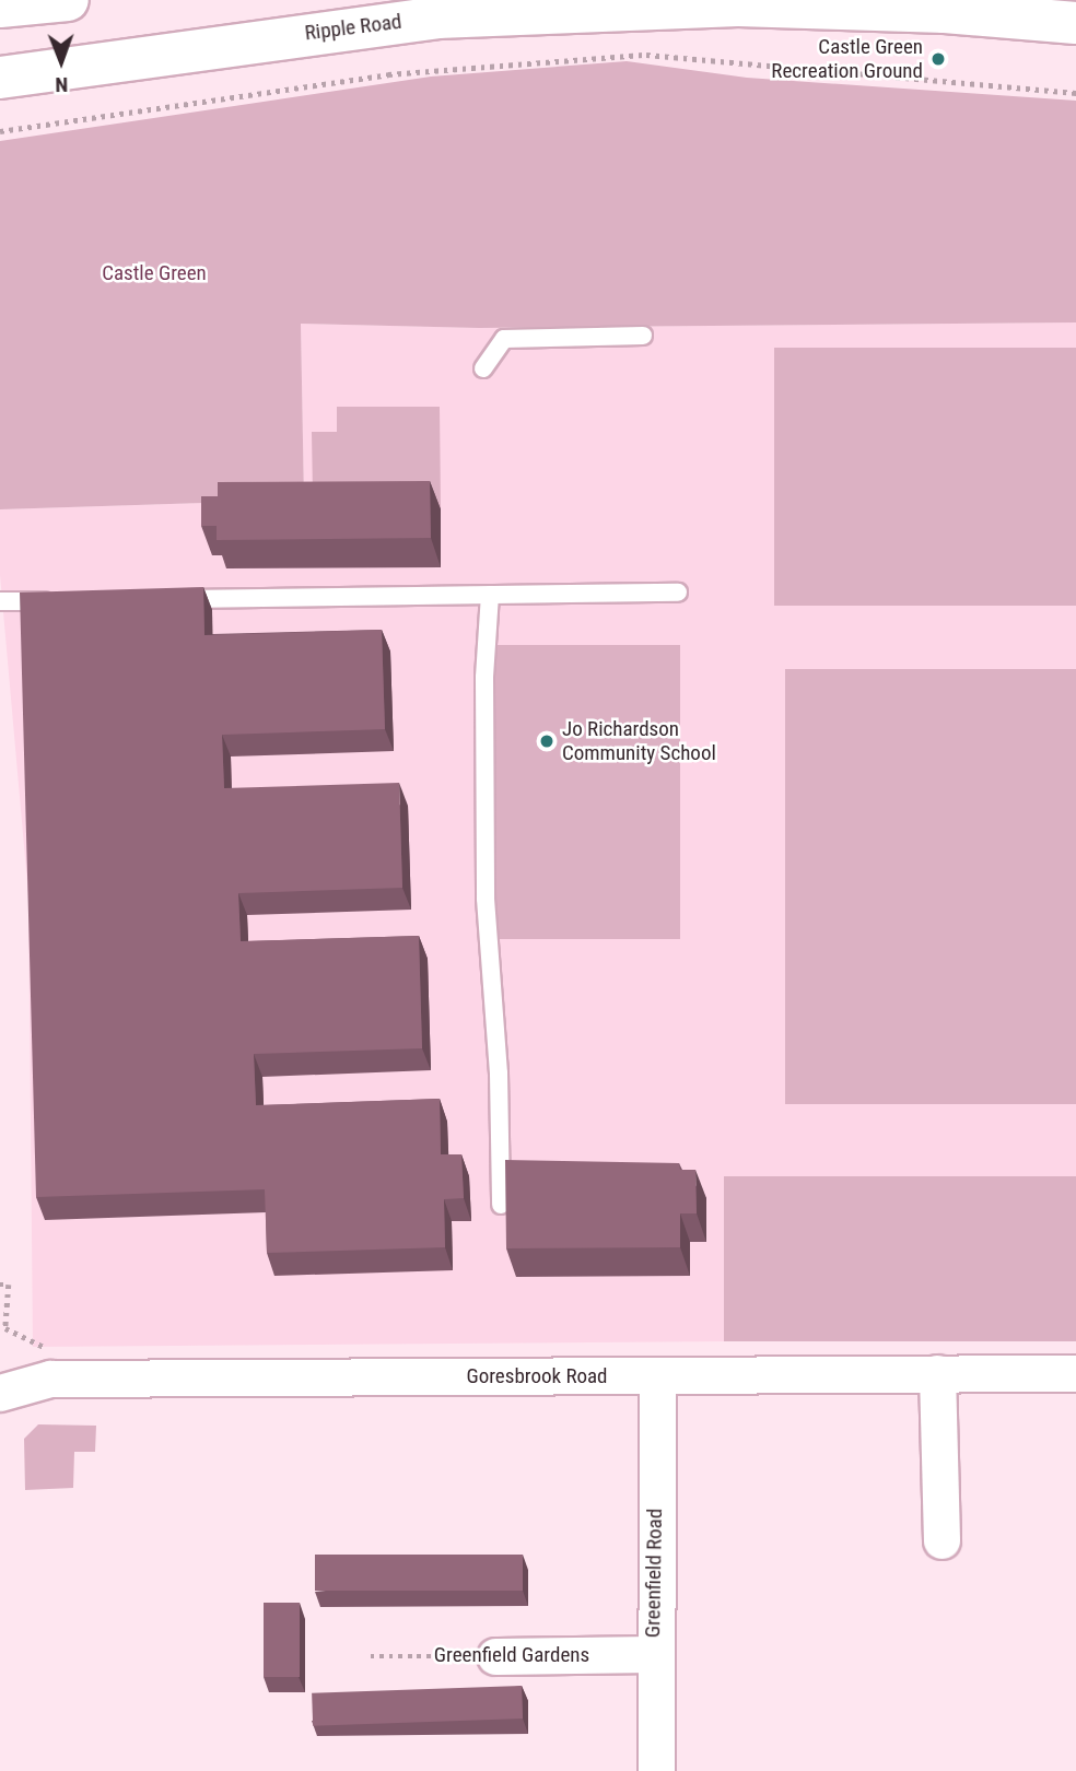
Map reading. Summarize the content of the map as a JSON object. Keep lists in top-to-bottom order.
{
  "streets": {
    "highway": ["Ripple Road"],
    "street": ["Goresbrook Road", "Greenfield Road", "Greenfield Gardens"]
  },
  "crossings": [
    ["Goresbrook Road", "Greenfield Road"],
    ["Greenfield Road", "Greenfield Gardens"]
  ],
  "parks": ["Castle Green"],
  "places": ["Castle Green Recreation Ground", "Jo Richardson Community School"],
  "north": "bottom"
}
